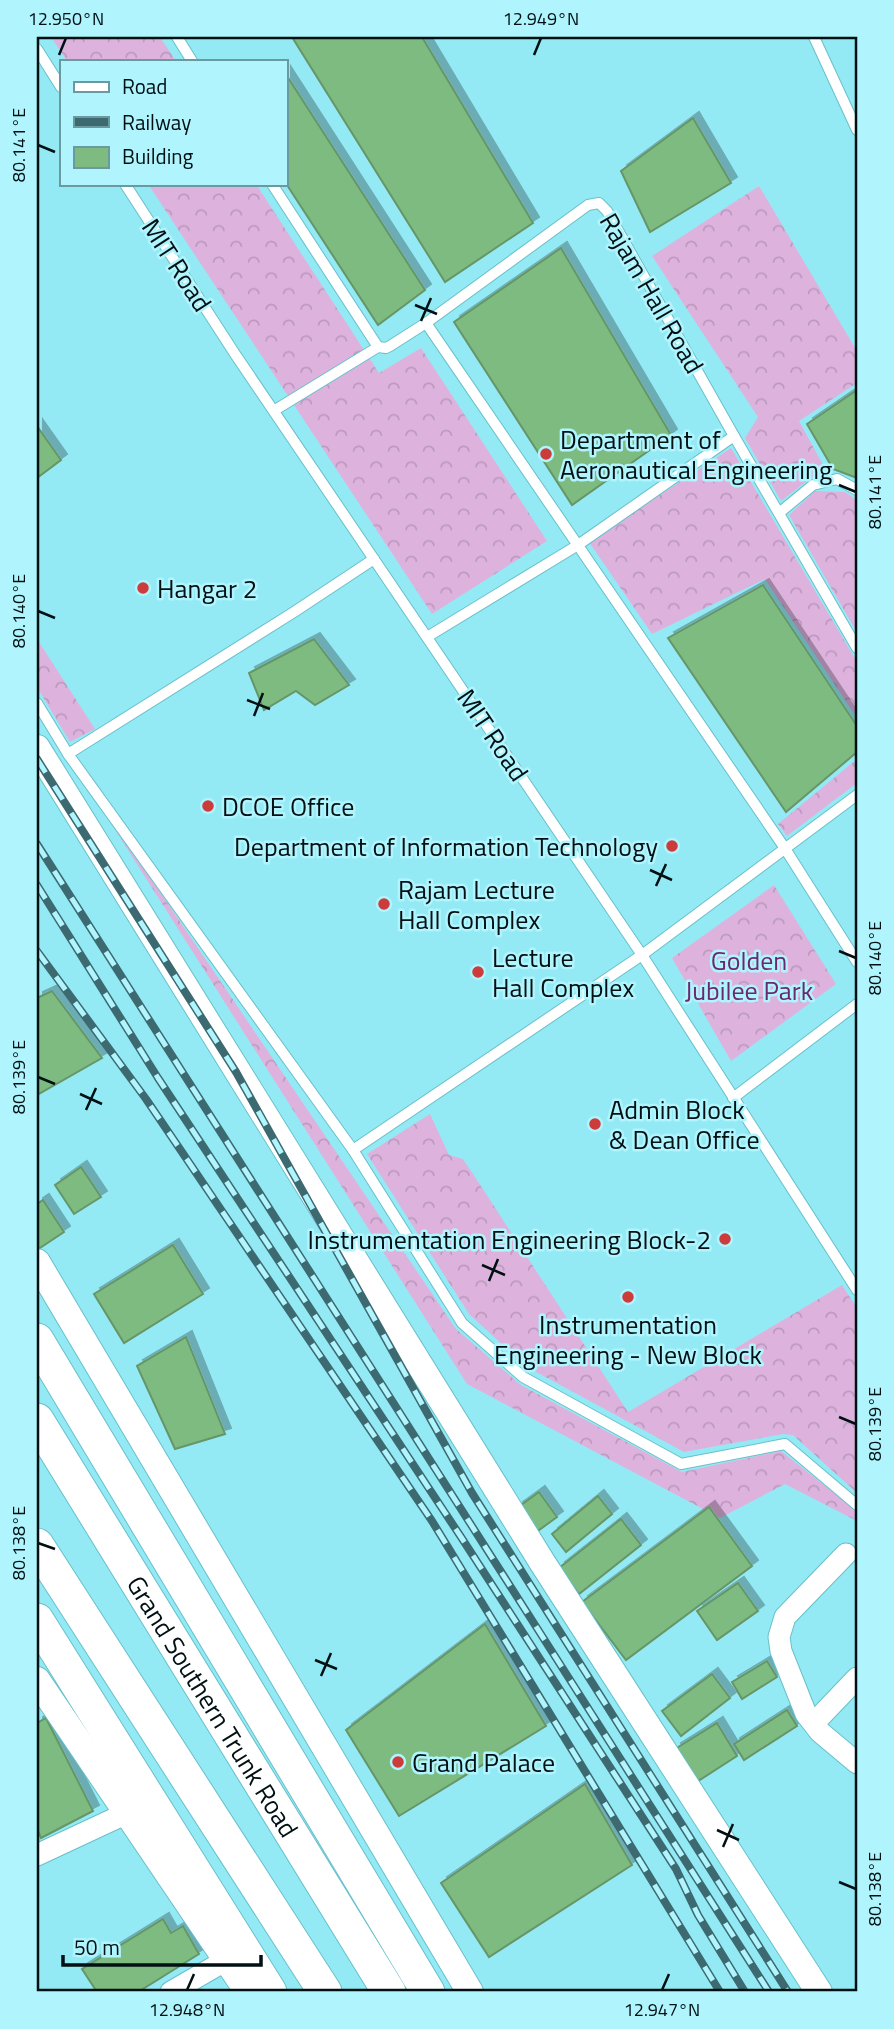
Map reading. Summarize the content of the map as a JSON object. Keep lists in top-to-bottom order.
{
  "streets": {
    "main road": ["Grand Southern Trunk Road"],
    "lane": ["MIT Road", "Rajam Hall Road"]
  },
  "crossings": [
    ["MIT Road", "Rajam Hall Road"]
  ],
  "parks": ["Golden Jubilee Park"],
  "places": [
    "Department of Aeronautical Engineering",
    "Hangar 2",
    "DCOE Office",
    "Department of Information Technology",
    "Rajam Lecture Hall Complex",
    "Lecture Hall Complex",
    "Admin Block & Dean Office",
    "Instrumentation Engineering Block-2",
    "Instrumentation Engineering - New Block",
    "Grand Palace"
  ],
  "legend": ["Road", "Railway", "Building"],
  "scale_bar": "50 m",
  "coordinates": [
    "12.950°N",
    "12.949°N",
    "80.141°E",
    "80.140°E",
    "80.139°E",
    "80.138°E",
    "12.948°N",
    "12.947°N"
  ]
}
